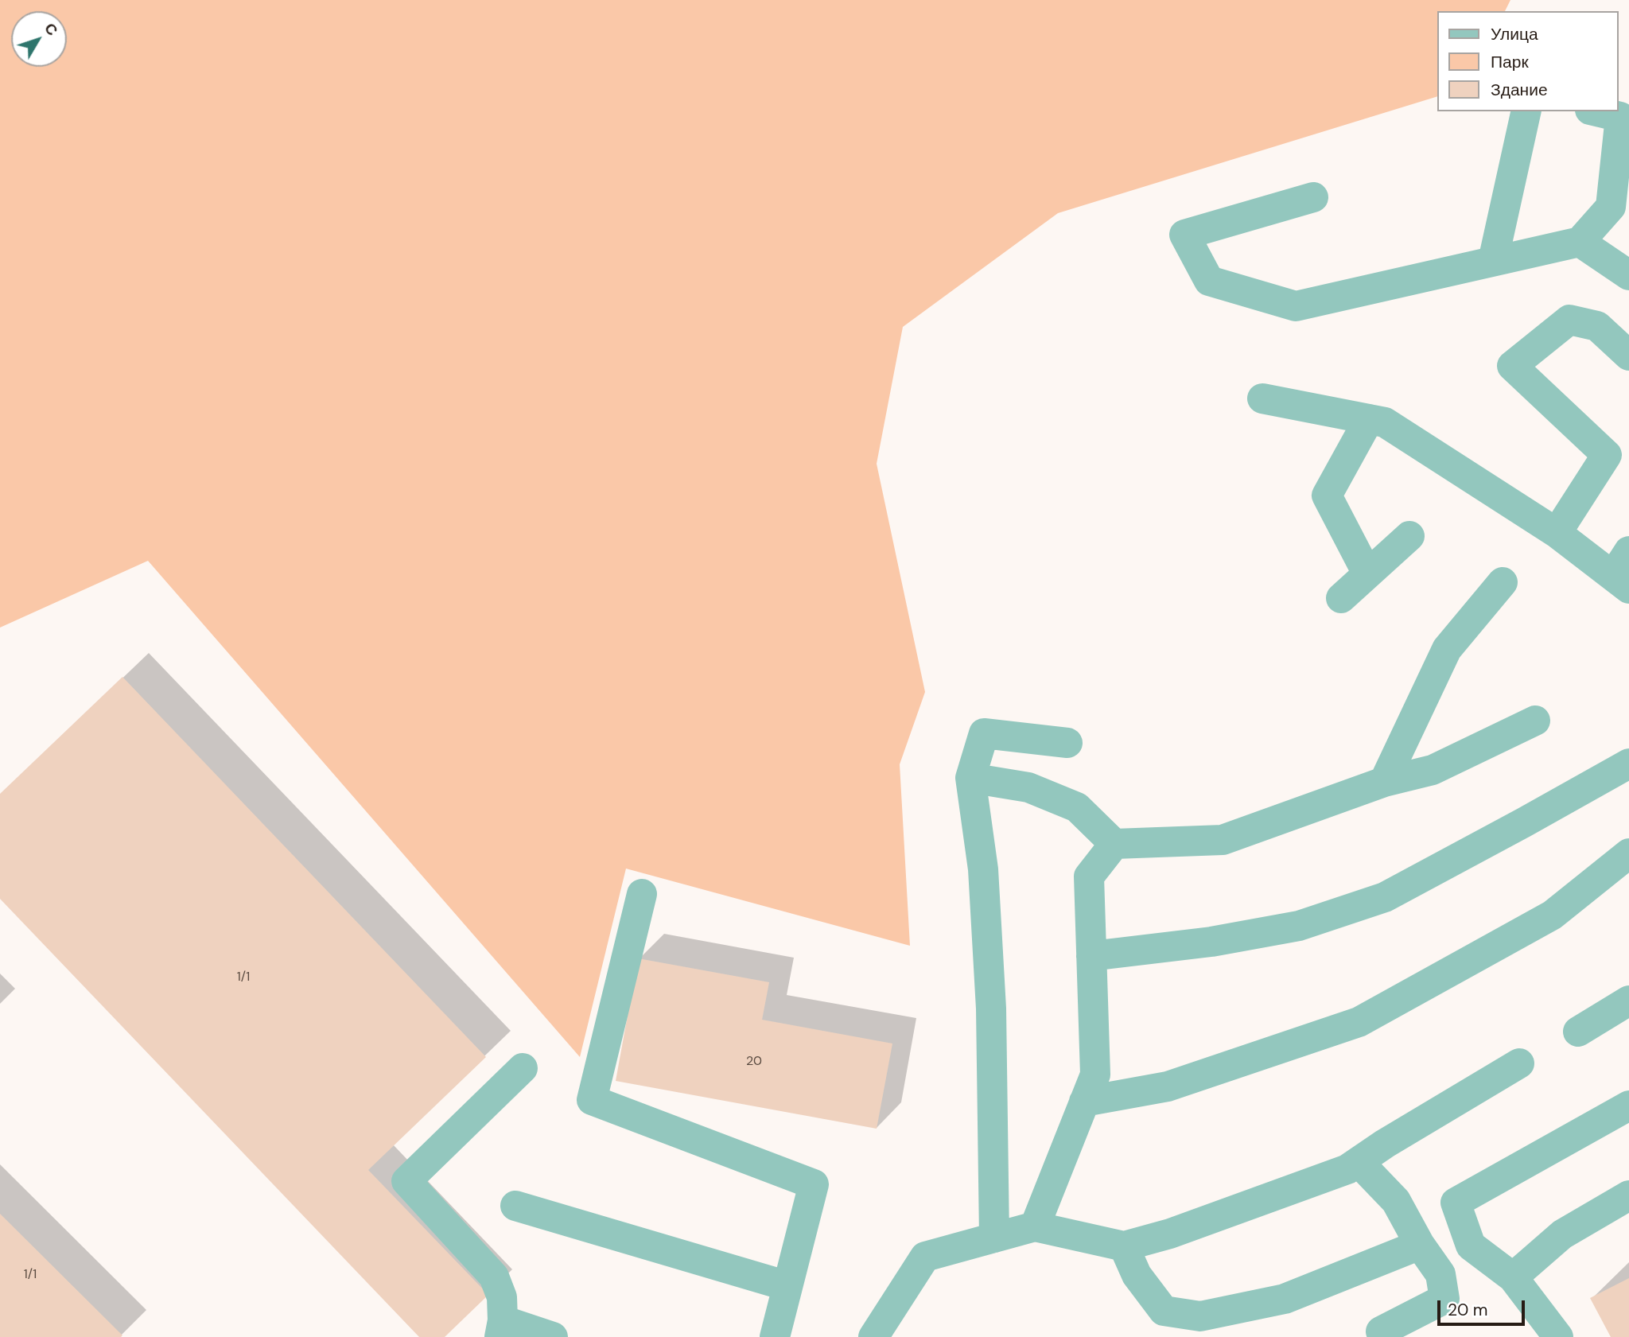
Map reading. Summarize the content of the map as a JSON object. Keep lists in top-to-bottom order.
{
  "house_numbers": ["1/1", "20", "1/1"],
  "legend": ["Улица", "Парк", "Здание"],
  "scale_bar": "20 m",
  "north": "top right"
}
